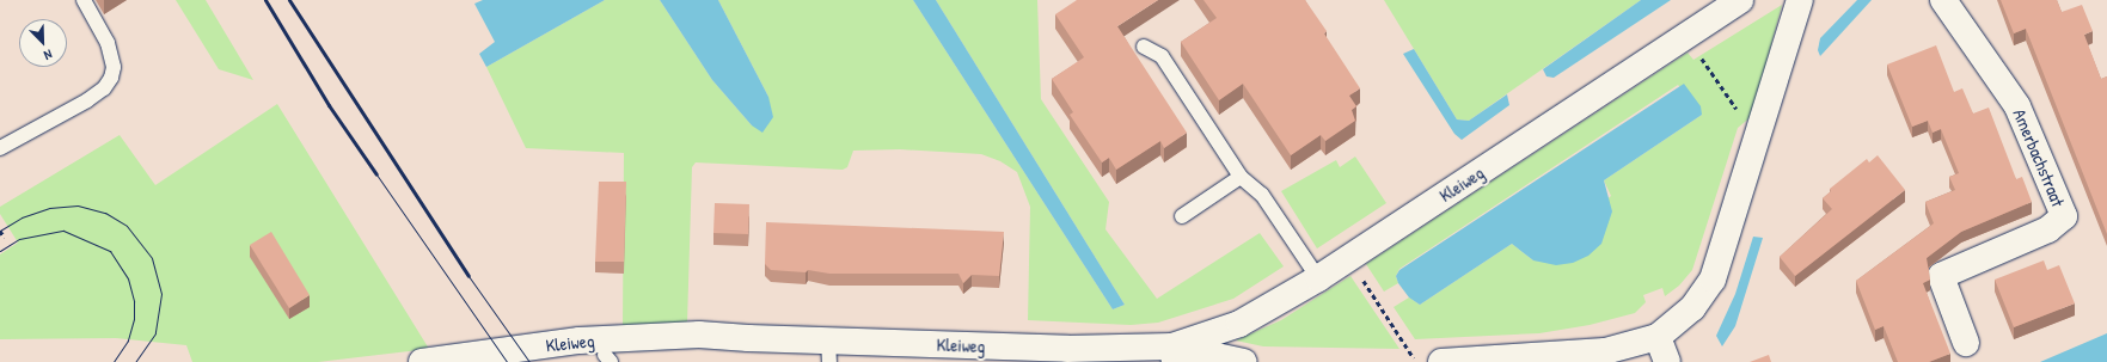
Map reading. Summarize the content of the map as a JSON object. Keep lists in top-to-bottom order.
{
  "streets": {
    "street": ["Amerbachstraat", "Kleiweg"]
  },
  "north": "bottom right"
}
